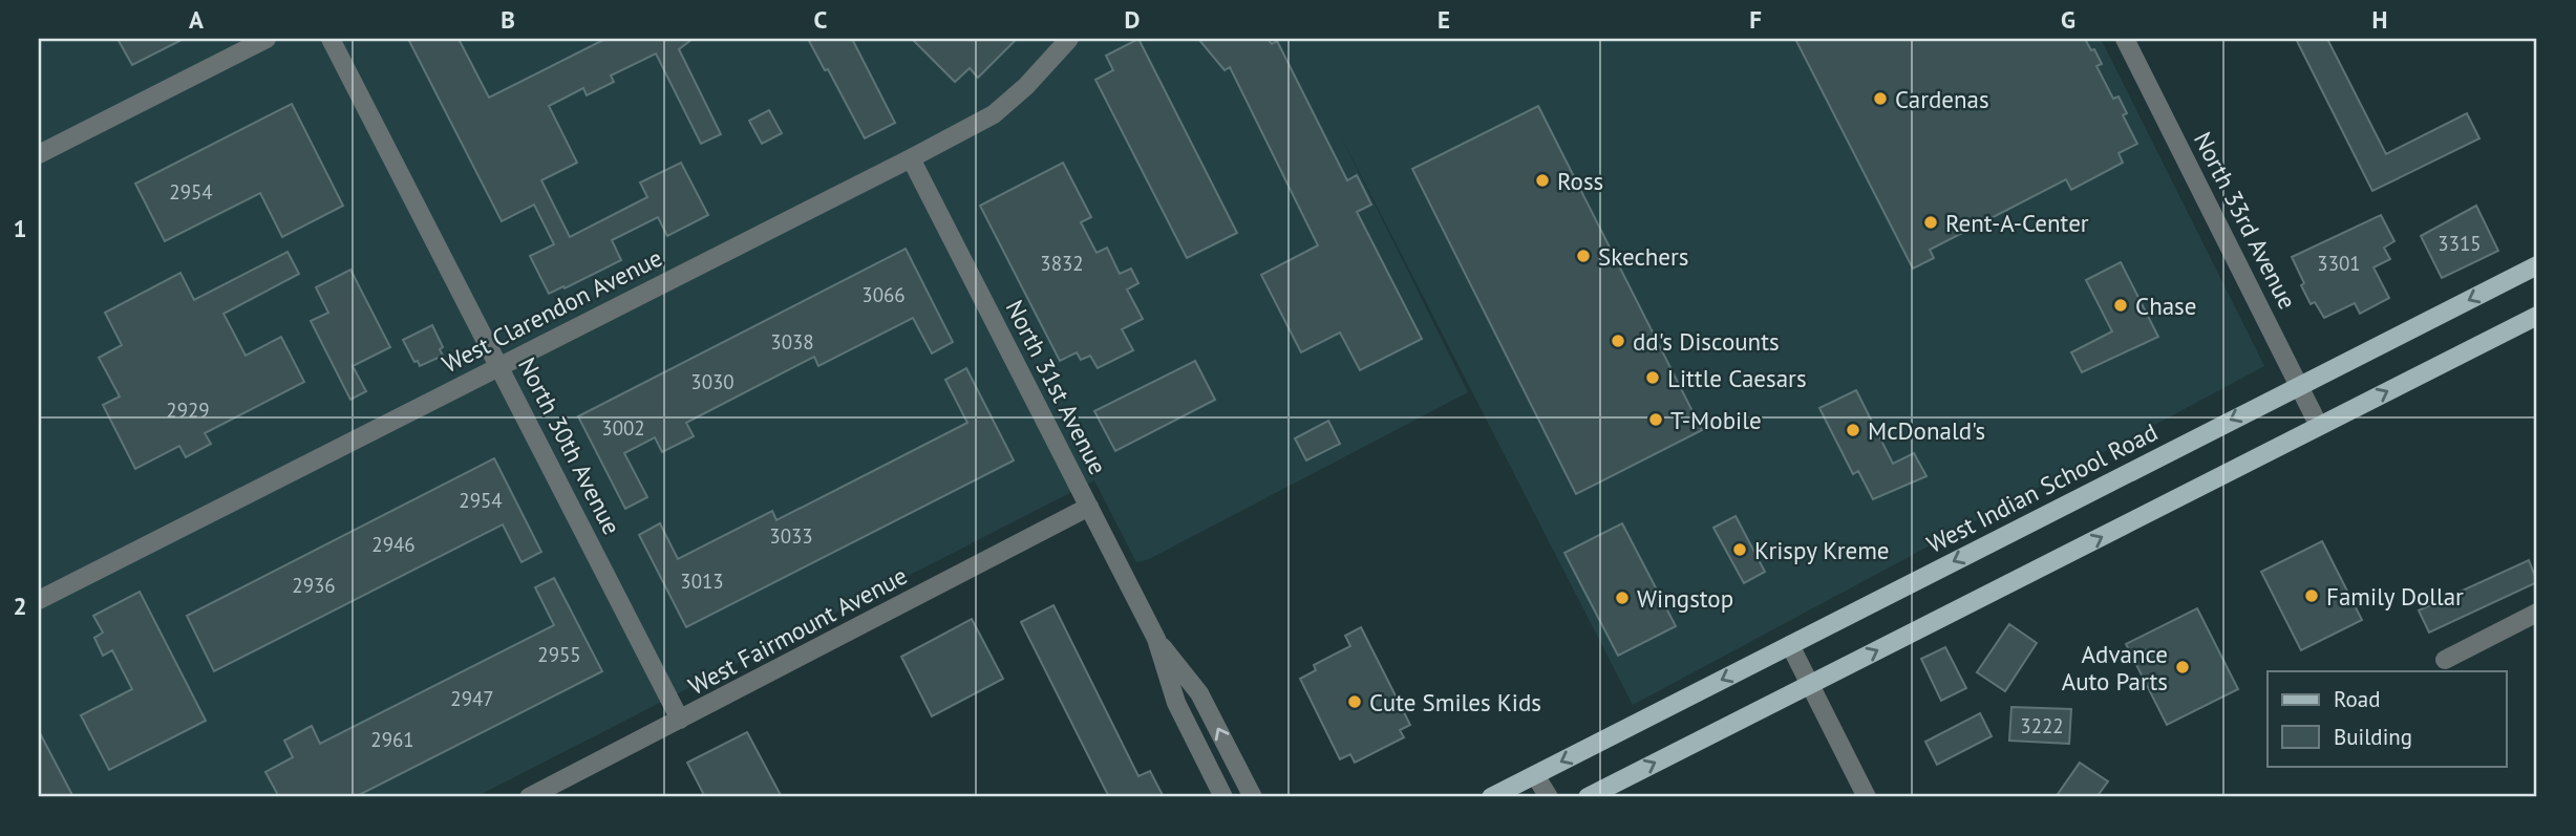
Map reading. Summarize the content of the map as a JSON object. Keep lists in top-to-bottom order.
{
  "streets": {
    "main road": ["West Indian School Road"],
    "street": [
      "North 33rd Avenue",
      "West Clarendon Avenue",
      "North 31st Avenue",
      "North 30th Avenue",
      "West Fairmount Avenue"
    ]
  },
  "crossings": [
    ["North 33rd Avenue", "West Indian School Road"],
    ["West Clarendon Avenue", "North 31st Avenue"],
    ["West Clarendon Avenue", "North 30th Avenue"],
    ["North 31st Avenue", "West Fairmount Avenue"],
    ["North 30th Avenue", "West Fairmount Avenue"]
  ],
  "places": [
    "Cardenas",
    "Ross",
    "Rent-A-Center",
    "Skechers",
    "Chase",
    "dd's Discounts",
    "Little Caesars",
    "T-Mobile",
    "McDonald's",
    "Krispy Kreme",
    "Family Dollar",
    "Wingstop",
    "Advance Auto Parts",
    "Cute Smiles Kids"
  ],
  "house_numbers": [
    "2954",
    "3315",
    "3832",
    "3301",
    "3066",
    "3038",
    "3030",
    "2929",
    "3002",
    "2954",
    "3033",
    "2946",
    "3013",
    "2936",
    "2955",
    "2947",
    "3222",
    "2961"
  ],
  "legend": ["Road", "Building"],
  "grid": {
    "columns": [
      "A",
      "B",
      "C",
      "D",
      "E",
      "F",
      "G",
      "H"
    ],
    "rows": ["1", "2"]
  }
}
